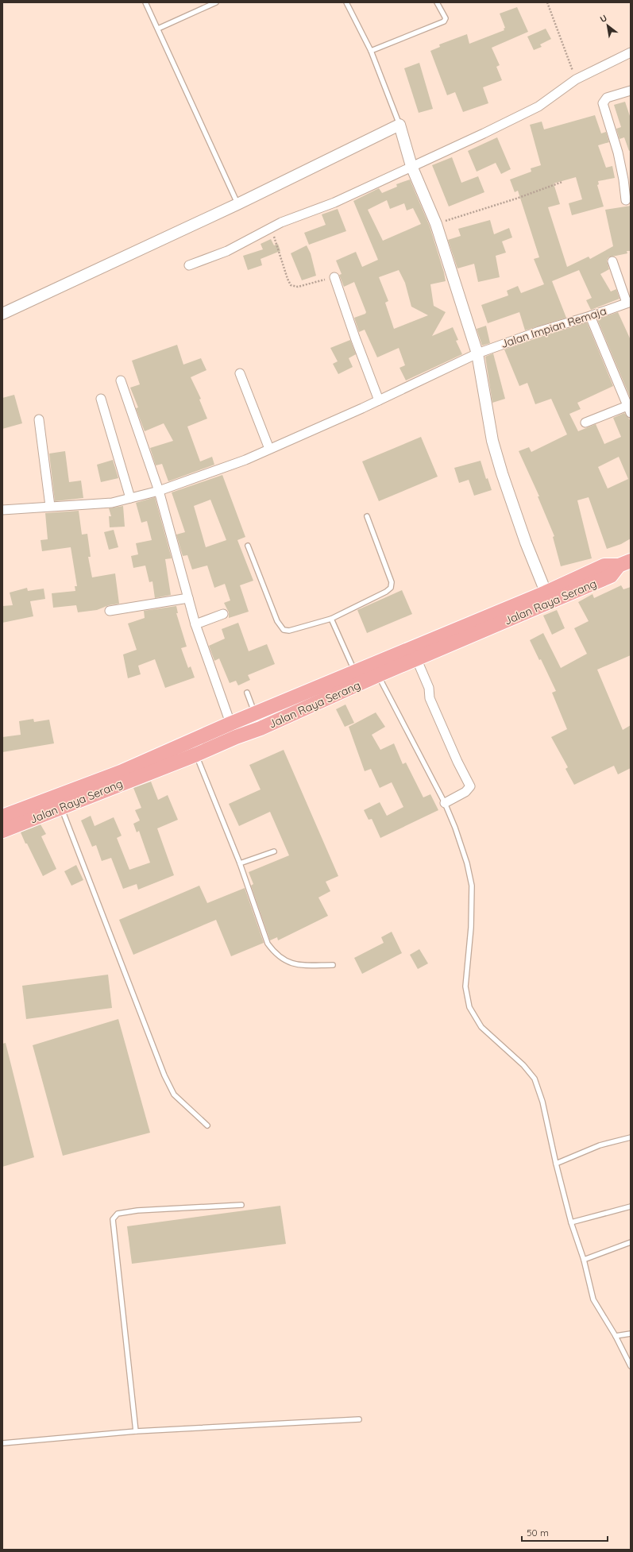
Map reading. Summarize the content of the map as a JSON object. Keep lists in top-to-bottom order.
{
  "streets": {
    "highway": ["Jalan Raya Serang"],
    "street": ["Jalan Impian Remaja"]
  },
  "scale_bar": "50 m",
  "north": "top left"
}
